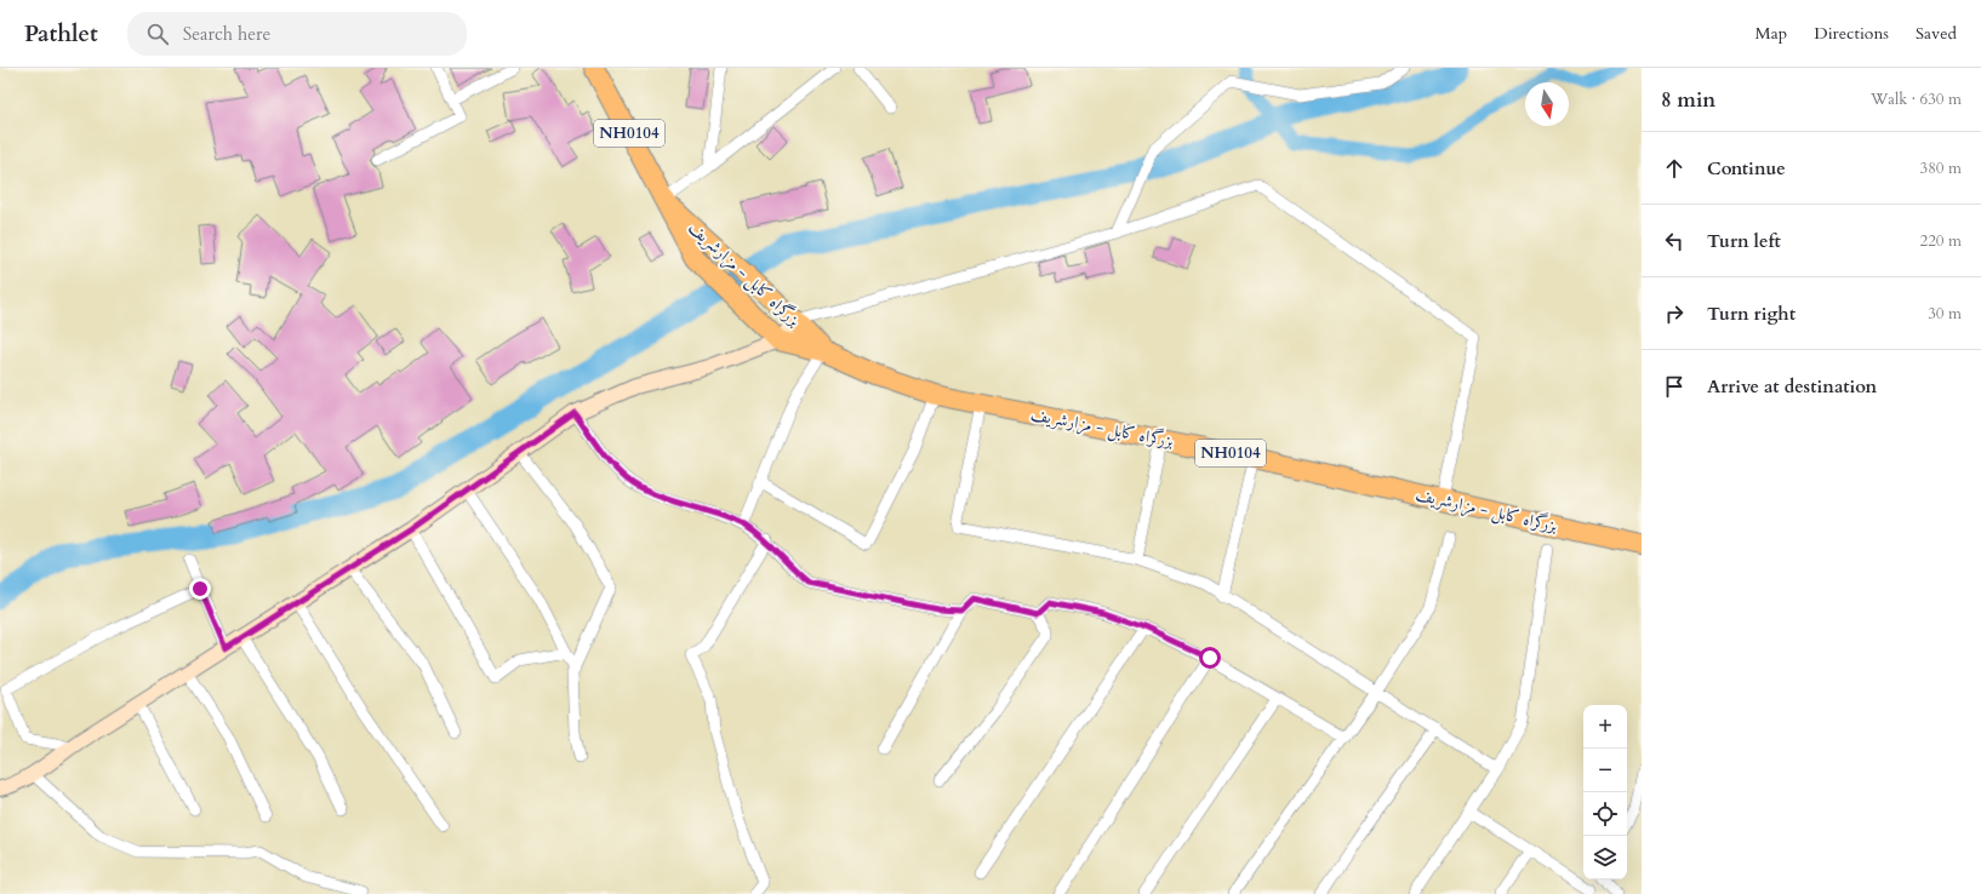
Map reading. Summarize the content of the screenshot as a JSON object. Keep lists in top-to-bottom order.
{
  "streets": {
    "highway": ["NH0104", "بزرگراه کابل - مزارشریف"]
  },
  "north": "bottom",
  "page": {
    "header": "Pathlet",
    "search": "Search here",
    "nav": ["Map", "Directions", "Saved"],
    "heading": ["8 min", "Walk · 630 m"],
    "list": [
      ["Continue", "380 m"],
      ["Turn left", "220 m"],
      ["Turn right", "30 m"],
      "Arrive at destination"
    ],
    "map_buttons": ["+", "−"]
  }
}
